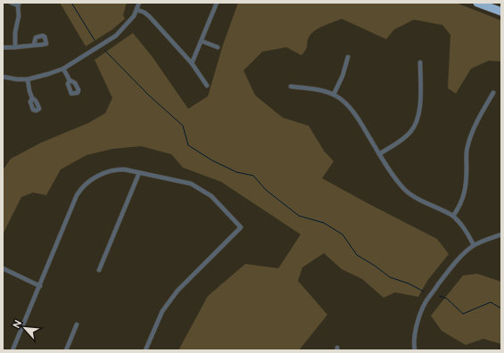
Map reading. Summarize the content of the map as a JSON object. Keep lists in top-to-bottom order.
{
  "north": "top left"
}
